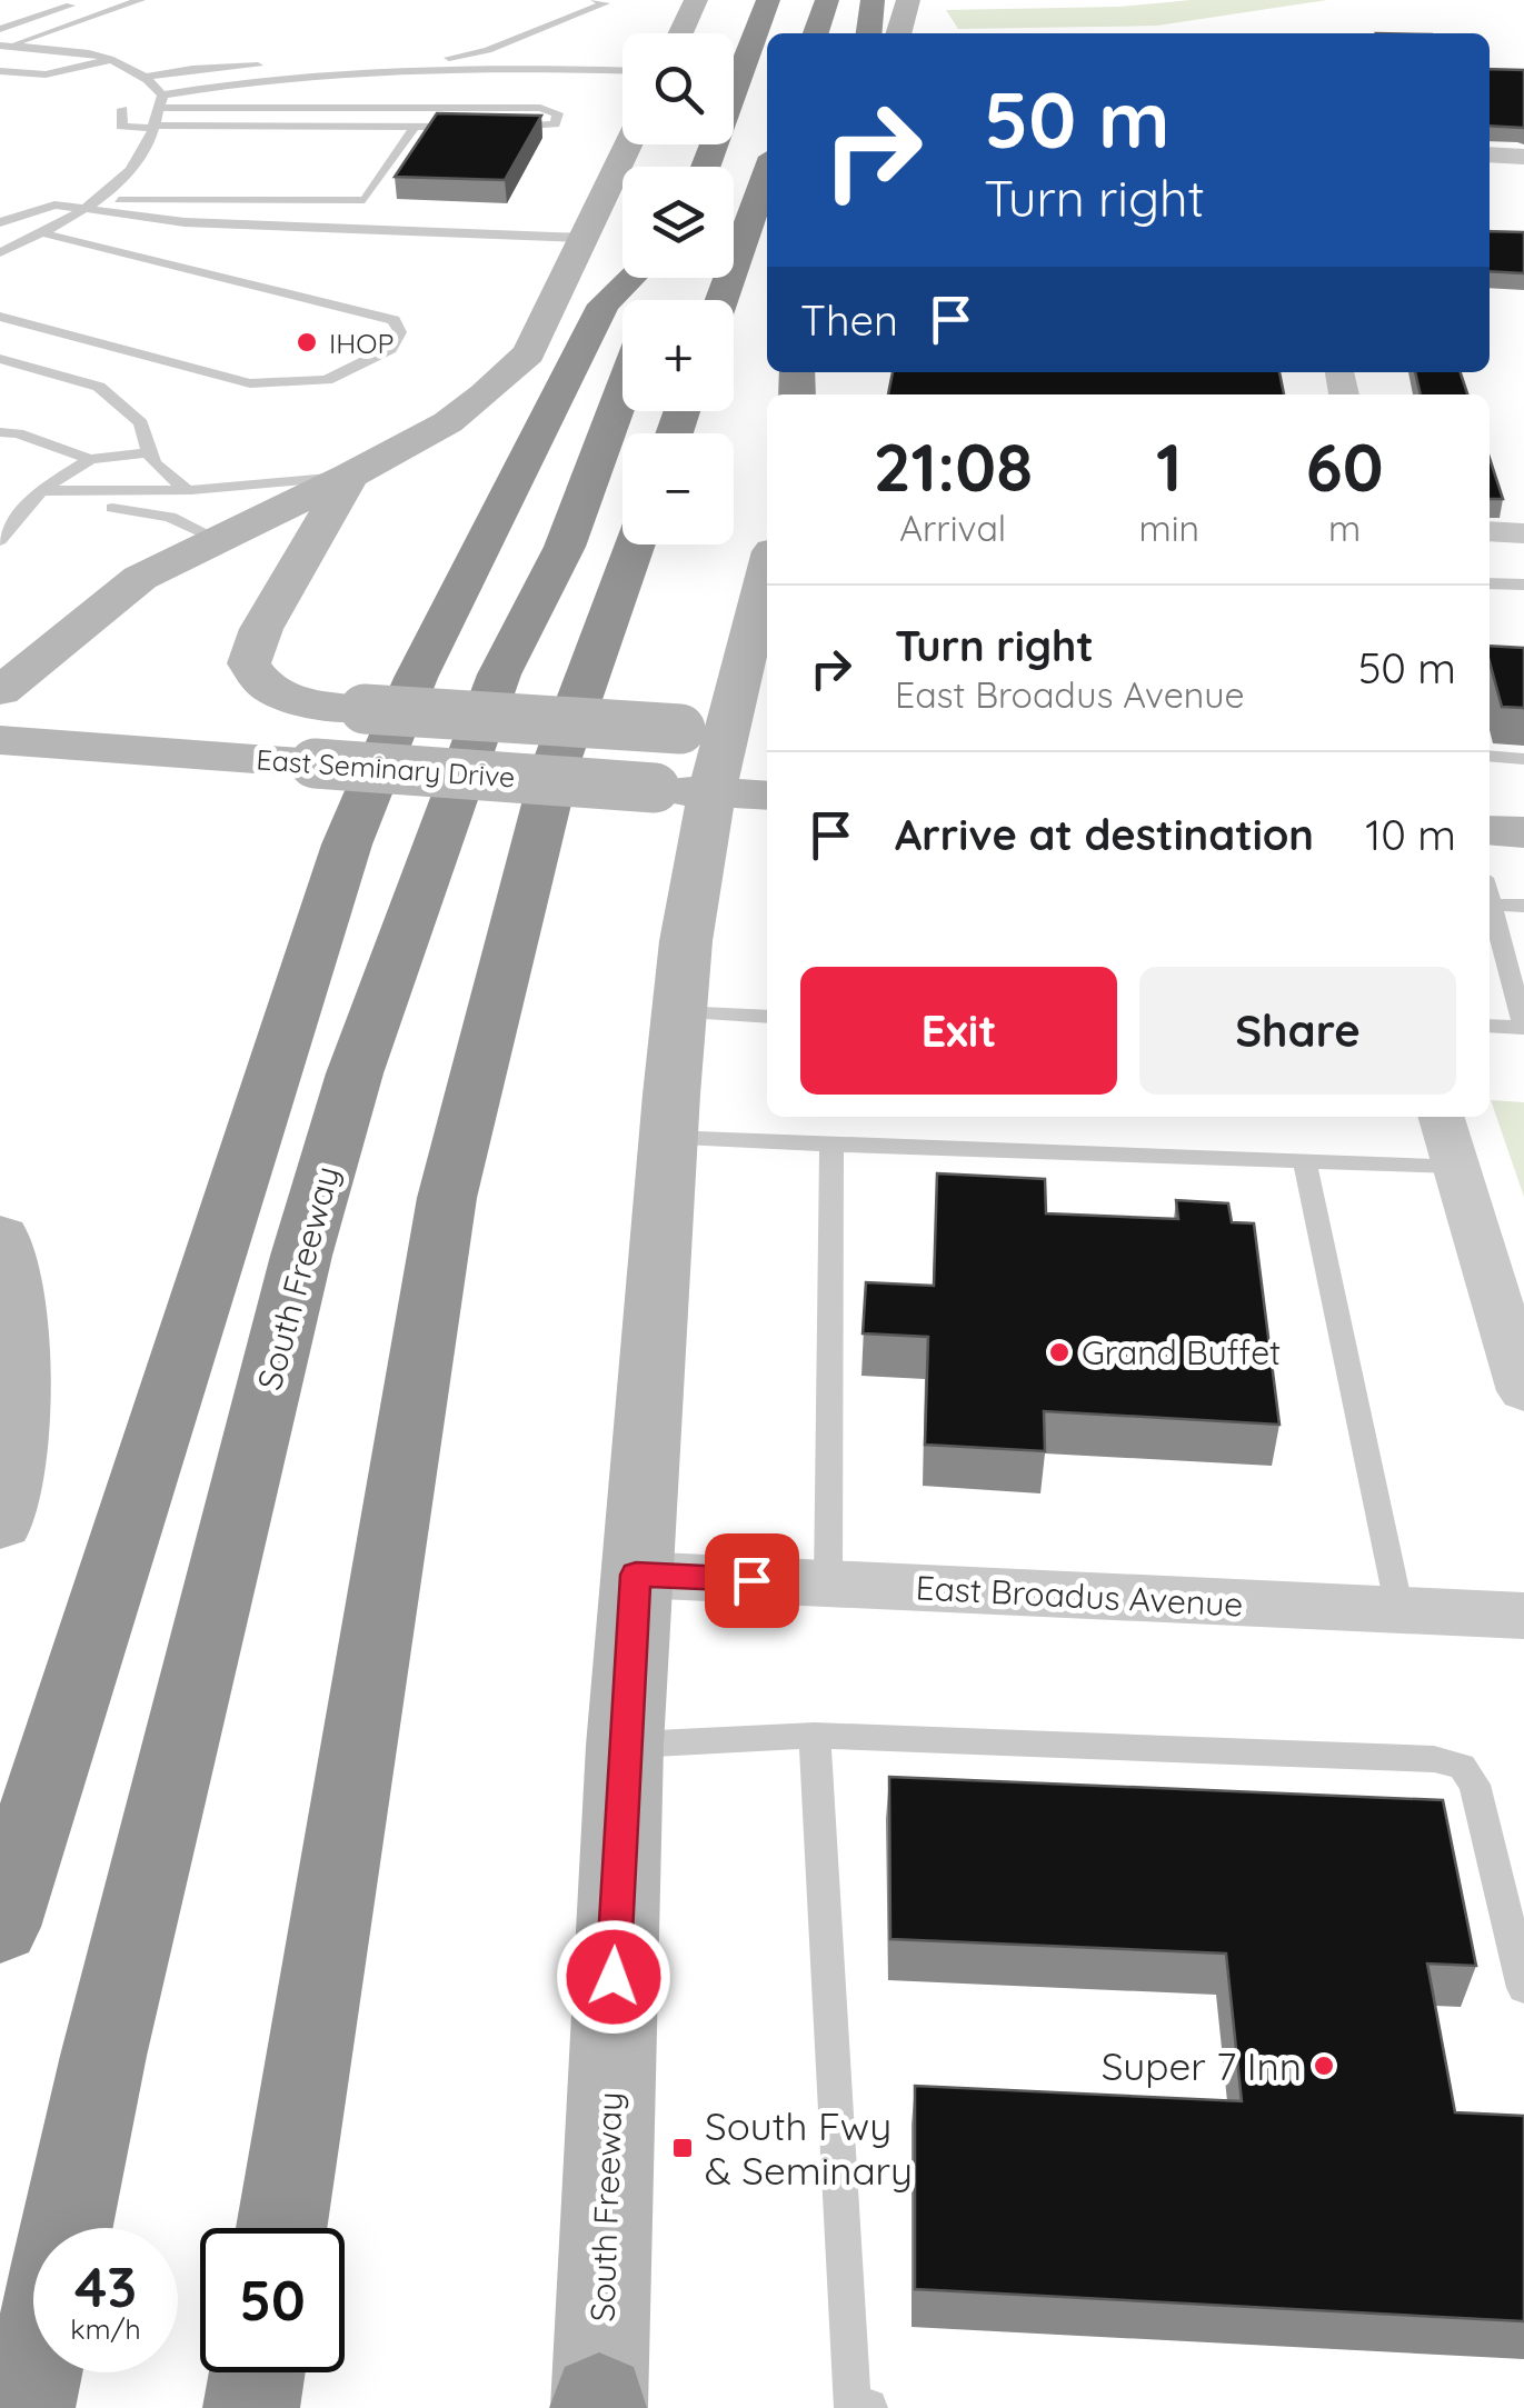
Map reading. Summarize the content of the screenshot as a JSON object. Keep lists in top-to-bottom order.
{
  "streets": {
    "highway": ["South Freeway"],
    "main road": ["East Seminary Drive"],
    "street": ["East Broadus Avenue"]
  },
  "crossings": [
    ["East Seminary Drive", "South Freeway"],
    ["South Freeway", "East Broadus Avenue"]
  ],
  "places": {
    "other": ["IHOP", "Grand Buffet", "Super 7 Inn"],
    "transit": ["South Fwy & Seminary"]
  },
  "page": {
    "map_buttons": ["+", "−"],
    "turn": ["50 m", "Turn right"],
    "then": "Then",
    "eta": [
      "21:08",
      "Arrival",
      "1",
      "min",
      "60",
      "m"
    ],
    "list": [
      {
        "name": "Turn right",
        "note": "East Broadus Avenue",
        "value": "50 m"
      },
      {
        "name": "Arrive at destination",
        "value": "10 m"
      }
    ],
    "buttons": ["Exit", "Share"],
    "speed": "43 km/h",
    "limit": "50"
  }
}
